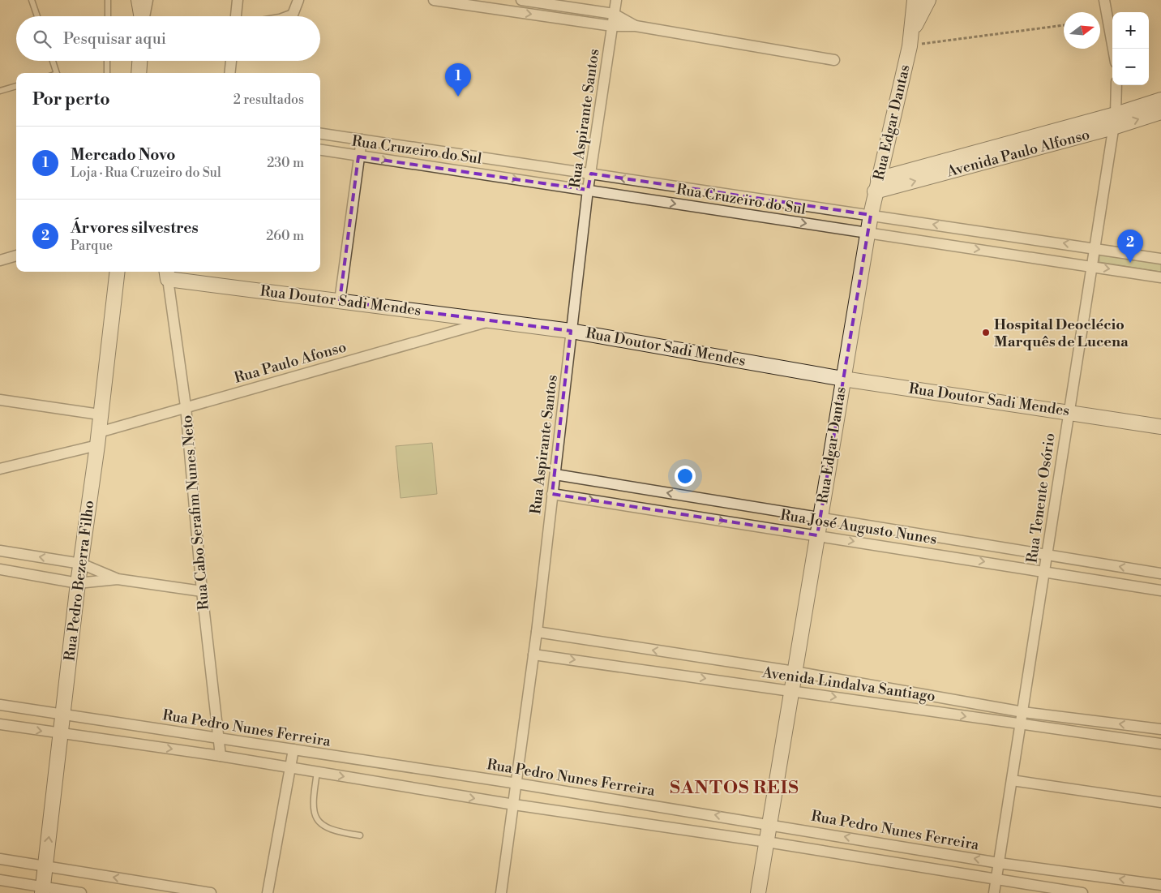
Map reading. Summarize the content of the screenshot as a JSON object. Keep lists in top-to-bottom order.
{
  "streets": {
    "main road": [
      "Rua Edgar Dantas",
      "Avenida Paulo Alfonso",
      "Rua Doutor Sadi Mendes",
      "Rua Pedro Bezerra Filho"
    ],
    "street": [
      "Rua Aspirante Santos",
      "Rua Cruzeiro do Sul",
      "Rua Paulo Afonso",
      "Rua Tenente Osório",
      "Rua Cabo Serafim Nunes Neto",
      "Rua José Augusto Nunes",
      "Avenida Lindalva Santiago",
      "Rua Pedro Nunes Ferreira"
    ]
  },
  "crossings": [
    ["Rua Aspirante Santos", "Rua Cruzeiro do Sul"],
    ["Rua Aspirante Santos", "Rua Doutor Sadi Mendes"],
    ["Rua Aspirante Santos", "Rua José Augusto Nunes"],
    ["Rua Aspirante Santos", "Avenida Lindalva Santiago"],
    ["Rua Aspirante Santos", "Rua Pedro Nunes Ferreira"],
    ["Rua Edgar Dantas", "Rua Cruzeiro do Sul"],
    ["Rua Edgar Dantas", "Avenida Paulo Alfonso"],
    ["Rua Edgar Dantas", "Rua Doutor Sadi Mendes"],
    ["Rua Edgar Dantas", "Rua José Augusto Nunes"],
    ["Rua Edgar Dantas", "Avenida Lindalva Santiago"],
    ["Rua Edgar Dantas", "Rua Pedro Nunes Ferreira"],
    ["Rua Cruzeiro do Sul", "Rua Tenente Osório"],
    ["Avenida Paulo Alfonso", "Rua Tenente Osório"],
    ["Rua Doutor Sadi Mendes", "Rua Paulo Afonso"],
    ["Rua Doutor Sadi Mendes", "Rua Tenente Osório"],
    ["Rua Doutor Sadi Mendes", "Rua Cabo Serafim Nunes Neto"],
    ["Rua Paulo Afonso", "Rua Cabo Serafim Nunes Neto"],
    ["Rua Paulo Afonso", "Rua Pedro Bezerra Filho"],
    ["Rua Tenente Osório", "Rua José Augusto Nunes"],
    ["Rua Tenente Osório", "Avenida Lindalva Santiago"],
    ["Rua Tenente Osório", "Rua Pedro Nunes Ferreira"],
    ["Rua Cabo Serafim Nunes Neto", "Rua Pedro Nunes Ferreira"],
    ["Rua Pedro Bezerra Filho", "Rua Pedro Nunes Ferreira"]
  ],
  "districts": ["SANTOS REIS"],
  "places": ["Hospital Deoclécio Marquês de Lucena"],
  "north": "right",
  "page": {
    "map_buttons": ["+", "−"],
    "search": "Pesquisar aqui",
    "pins": ["1", "2"],
    "heading": ["Por perto", "2 resultados"],
    "list": [
      {
        "mark": "1",
        "name": "Mercado Novo",
        "note": "Loja · Rua Cruzeiro do Sul",
        "value": "230 m"
      },
      {
        "mark": "2",
        "name": "Árvores silvestres",
        "note": "Parque",
        "value": "260 m"
      }
    ]
  }
}
